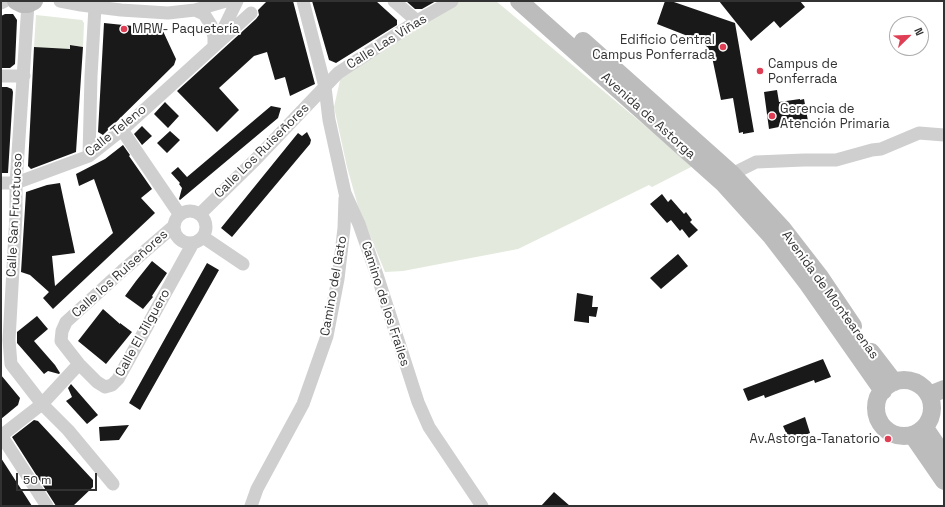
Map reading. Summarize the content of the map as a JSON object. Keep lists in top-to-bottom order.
{
  "streets": {
    "main road": ["Avenida de Astorga", "Avenida de Montearenas"],
    "street": [
      "Calle Las Viñas",
      "Calle Teleno",
      "Calle Los Ruiseñores",
      "Calle San Fructuoso",
      "Calle los Ruiseñores",
      "Camino del Gato",
      "Camino de los Frailes",
      "Calle El Jilguero"
    ]
  },
  "crossings": [
    ["Calle Las Viñas", "Calle Los Ruiseñores"],
    ["Calle Las Viñas", "Camino de los Frailes"],
    ["Avenida de Astorga", "Avenida de Montearenas"],
    ["Calle Teleno", "Calle San Fructuoso"],
    ["Calle Los Ruiseñores", "Calle los Ruiseñores"],
    ["Calle Los Ruiseñores", "Camino de los Frailes"],
    ["Calle Los Ruiseñores", "Calle El Jilguero"],
    ["Calle los Ruiseñores", "Calle El Jilguero"],
    ["Camino del Gato", "Camino de los Frailes"]
  ],
  "places": [
    "MRW- Paquetería",
    "Edificio Central Campus Ponferrada",
    "Campus de Ponferrada",
    "Gerencia de Atención Primaria",
    "Av.Astorga-Tanatorio"
  ],
  "scale_bar": "50 m",
  "north": "top right"
}
